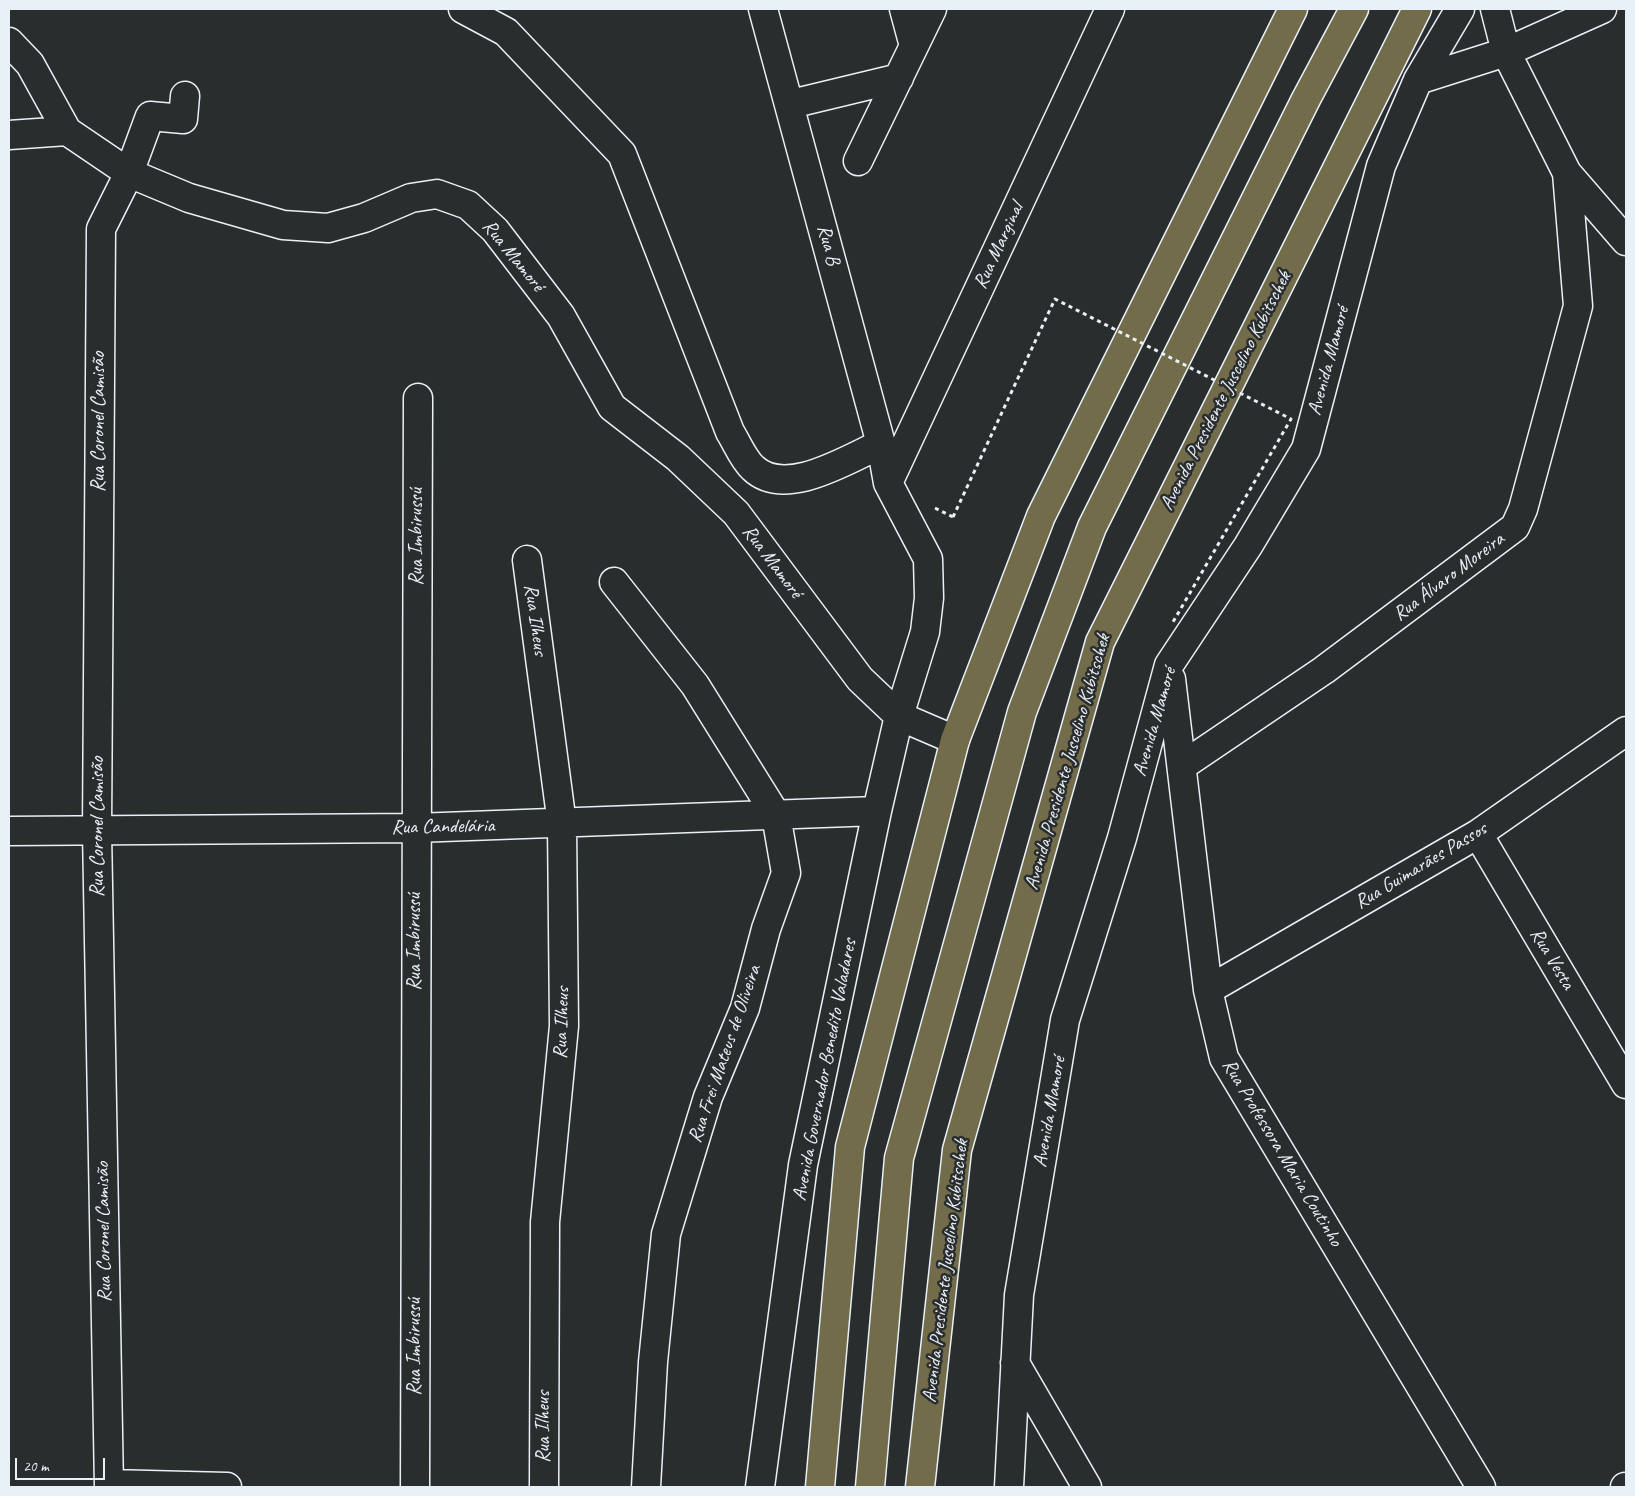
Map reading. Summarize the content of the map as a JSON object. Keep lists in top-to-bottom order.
{
  "streets": {
    "main road": ["Avenida Presidente Juscelino Kubitschek"],
    "street": [
      "Rua B",
      "Rua Marginal",
      "Rua Mamoré",
      "Avenida Mamoré",
      "Rua Coronel Camisão",
      "Rua Imbirussú",
      "Rua Álvaro Moreira",
      "Rua Ilheus",
      "Rua Candelária",
      "Rua Guimarães Passos",
      "Rua Vesta",
      "Rua Frei Mateus de Oliveira",
      "Avenida Governador Benedito Valadares",
      "Rua Professora Maria Coutinho"
    ]
  },
  "crossings": [
    ["Rua B", "Rua Marginal"],
    ["Rua B", "Rua Mamoré"],
    ["Rua B", "Avenida Governador Benedito Valadares"],
    ["Rua Mamoré", "Rua Coronel Camisão"],
    ["Rua Mamoré", "Avenida Governador Benedito Valadares"],
    ["Avenida Mamoré", "Rua Professora Maria Coutinho"],
    ["Rua Coronel Camisão", "Rua Candelária"],
    ["Rua Imbirussú", "Rua Candelária"],
    ["Rua Álvaro Moreira", "Rua Professora Maria Coutinho"],
    ["Rua Ilheus", "Rua Candelária"],
    ["Rua Candelária", "Rua Frei Mateus de Oliveira"],
    ["Rua Candelária", "Avenida Governador Benedito Valadares"],
    ["Rua Guimarães Passos", "Rua Vesta"],
    ["Rua Guimarães Passos", "Rua Professora Maria Coutinho"]
  ],
  "scale_bar": "20 m"
}
